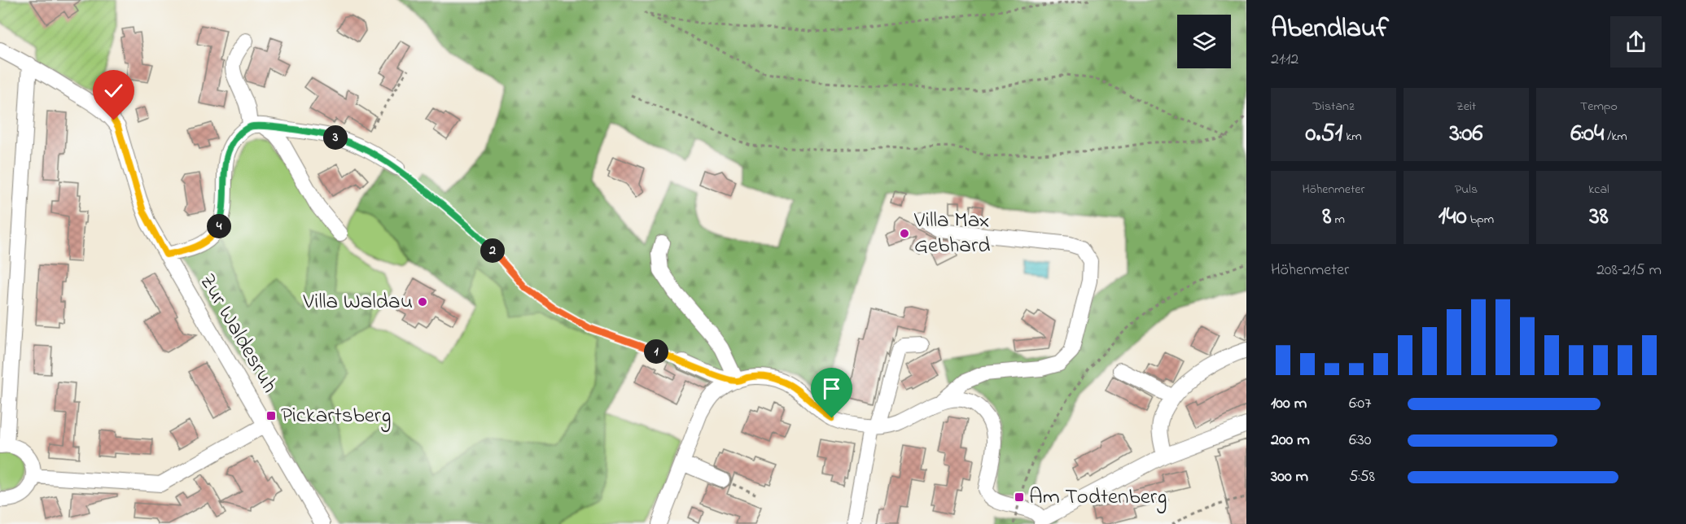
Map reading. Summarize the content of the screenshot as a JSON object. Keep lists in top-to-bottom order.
{
  "streets": {
    "street": ["Zur Waldesruh"]
  },
  "places": {
    "other": ["Villa Max Gebhard", "Villa Waldau"],
    "transit": ["Pickartsberg", "Am Todtenberg"]
  },
  "page": {
    "heading": ["Abendlauf", "21:12"],
    "stats": [
      ["Distanz", "0.51 km"],
      ["Zeit", "3:06"],
      ["Tempo", "6:04 /km"],
      ["Höhenmeter", "8 m"],
      ["Puls", "140 bpm"],
      ["kcal", "38"]
    ],
    "pins": [
      "3",
      "4",
      "2",
      "1"
    ],
    "chart": ["Höhenmeter", "208–215 m"],
    "list": [
      {
        "name": "100 m",
        "note": "6:07"
      },
      {
        "name": "200 m",
        "note": "6:30"
      },
      {
        "name": "300 m",
        "note": "5:58"
      }
    ]
  }
}
